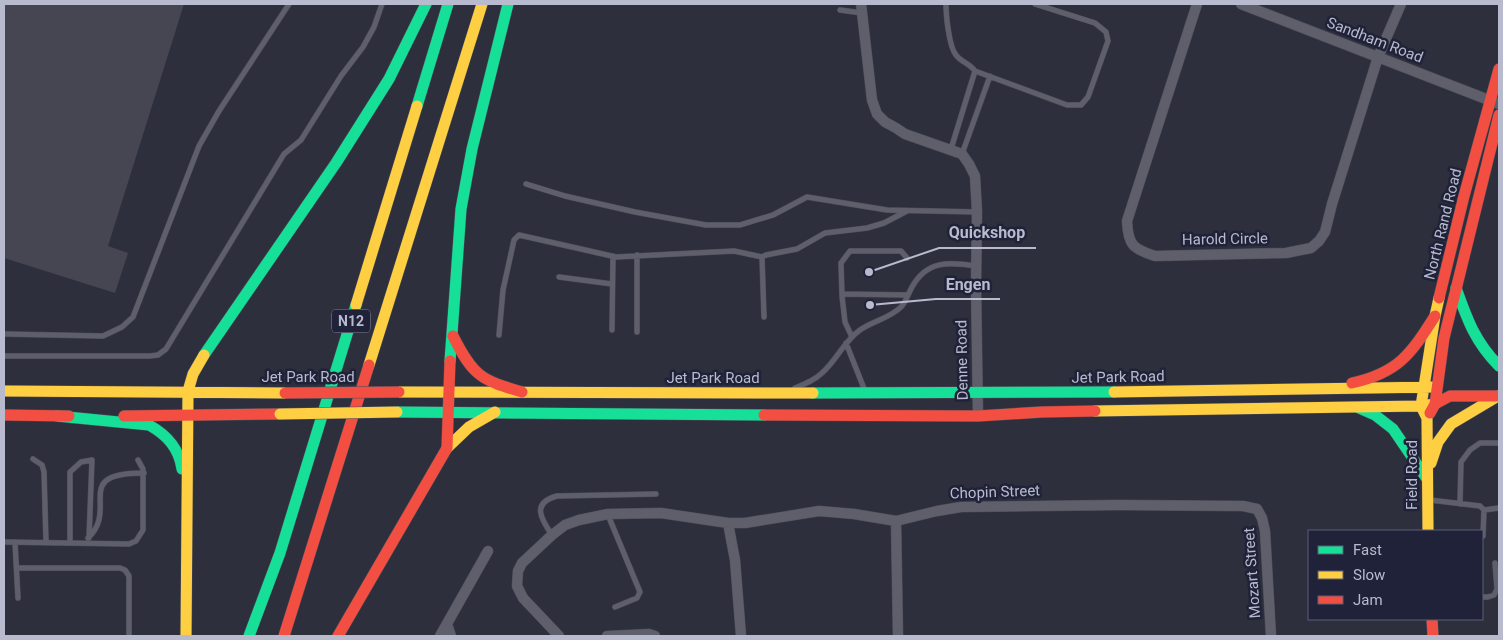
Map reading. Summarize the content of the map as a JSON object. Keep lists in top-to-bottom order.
{
  "streets": {
    "main road": [
      "North Rand Road",
      "N12",
      "Jet Park Road",
      "Field Road"
    ],
    "street": [
      "Sandham Road",
      "Harold Circle",
      "Denne Road",
      "Chopin Street",
      "Mozart Street"
    ]
  },
  "crossings": [
    ["Sandham Road", "North Rand Road"],
    ["Sandham Road", "Harold Circle"],
    ["North Rand Road", "Jet Park Road"],
    ["Denne Road", "Jet Park Road"],
    ["Chopin Street", "Mozart Street"]
  ],
  "places": ["Quickshop", "Engen"],
  "legend": ["Fast", "Slow", "Jam"]
}
